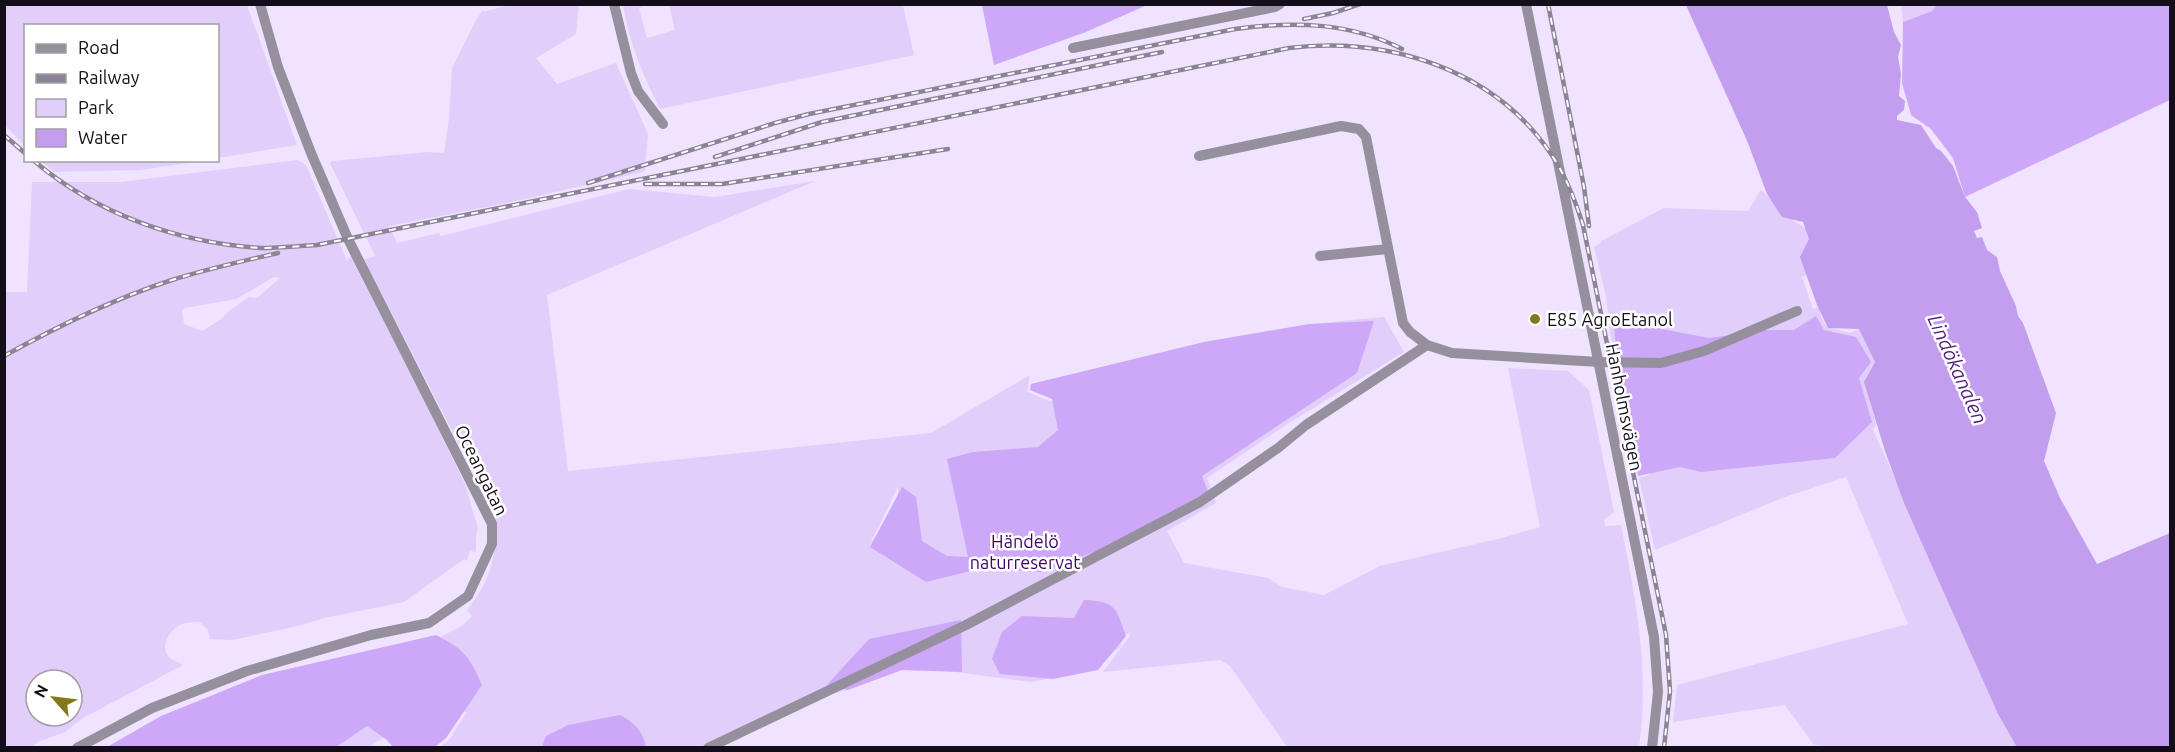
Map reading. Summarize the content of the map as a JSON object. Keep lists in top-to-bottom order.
{
  "streets": {
    "street": ["Hanholmsvägen", "Oceangatan"]
  },
  "water": ["Lindökanalen"],
  "parks": ["Händelö naturreservat"],
  "places": ["E85 AgroEtanol"],
  "legend": [
    "Road",
    "Railway",
    "Park",
    "Water"
  ],
  "north": "top left"
}
